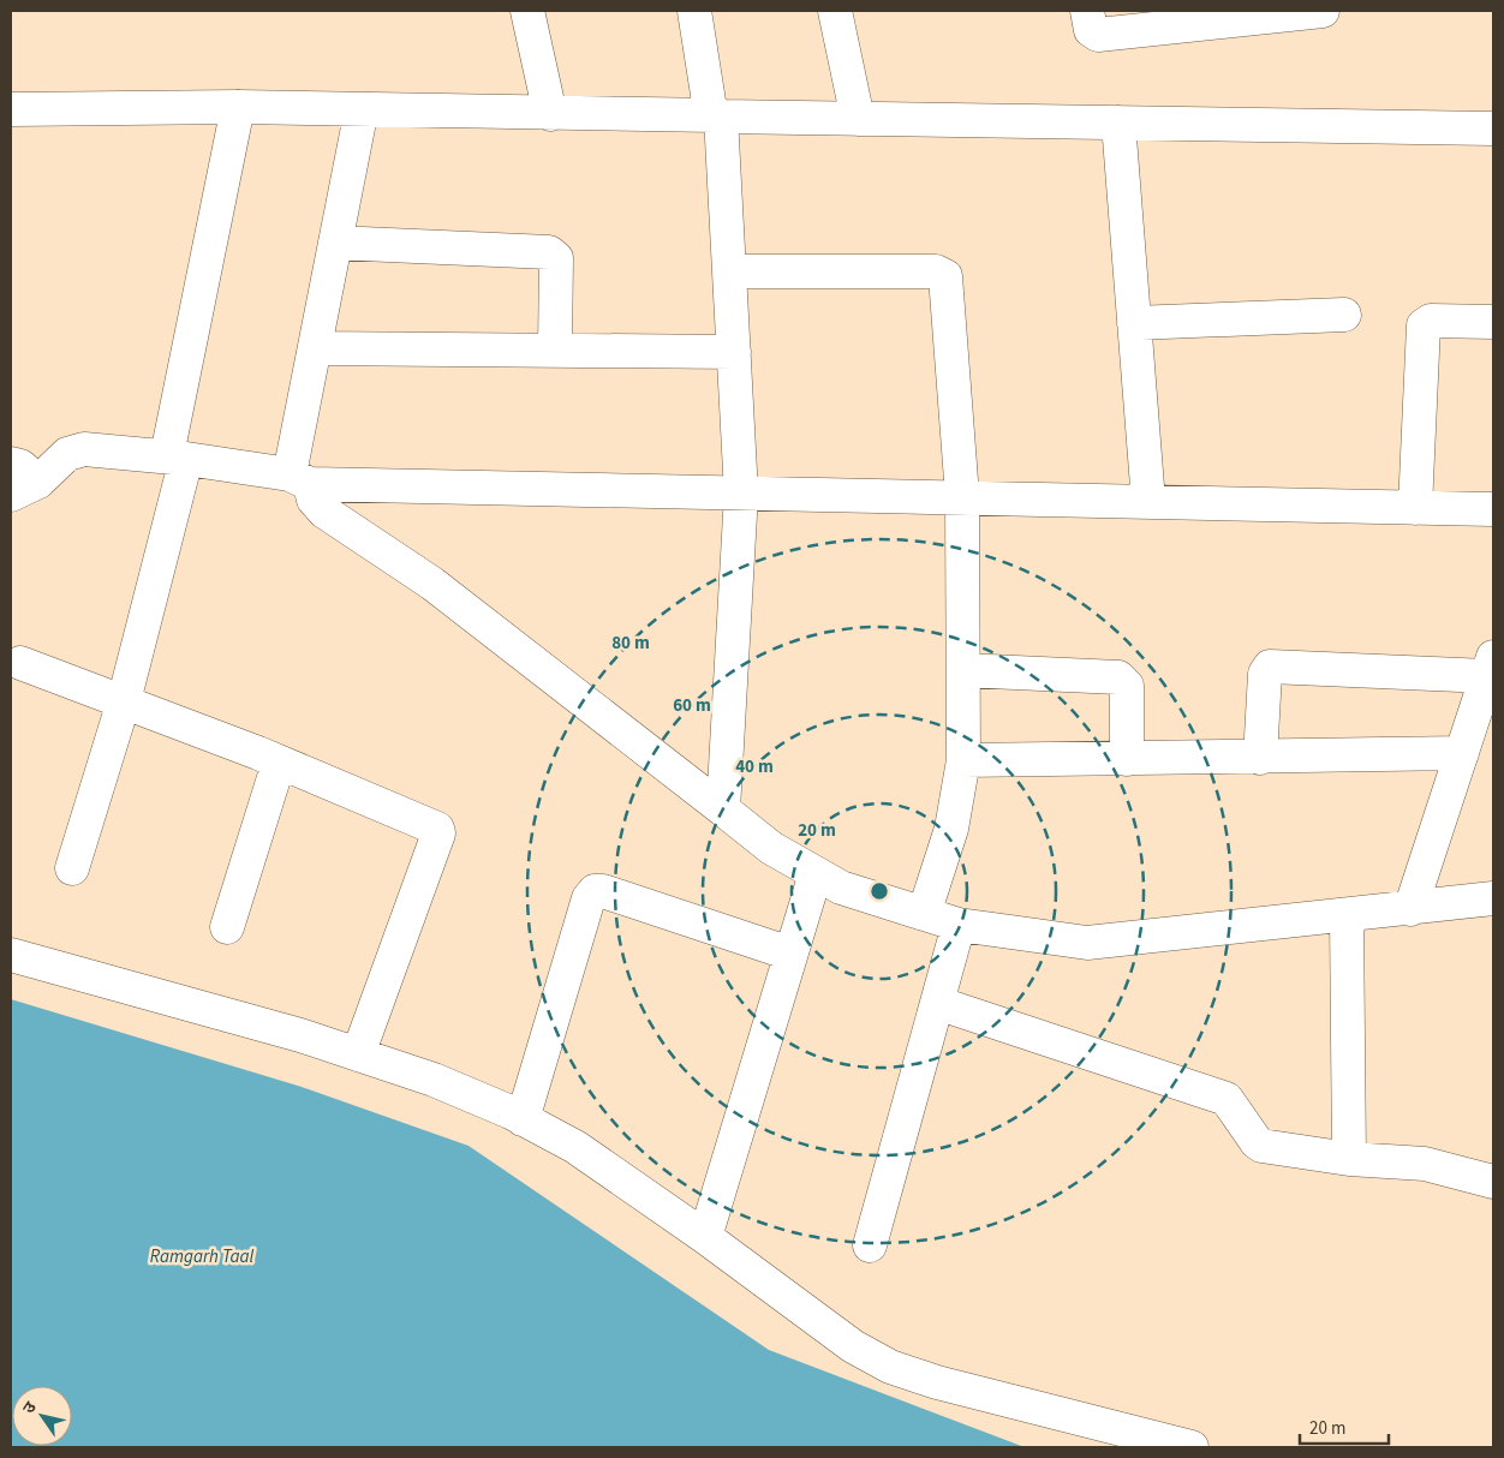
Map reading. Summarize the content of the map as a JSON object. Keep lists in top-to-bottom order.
{
  "water": ["Ramgarh Taal"],
  "scale_bar": "20 m",
  "north": "top left",
  "rings": [
    "80 m",
    "60 m",
    "40 m",
    "20 m"
  ]
}
